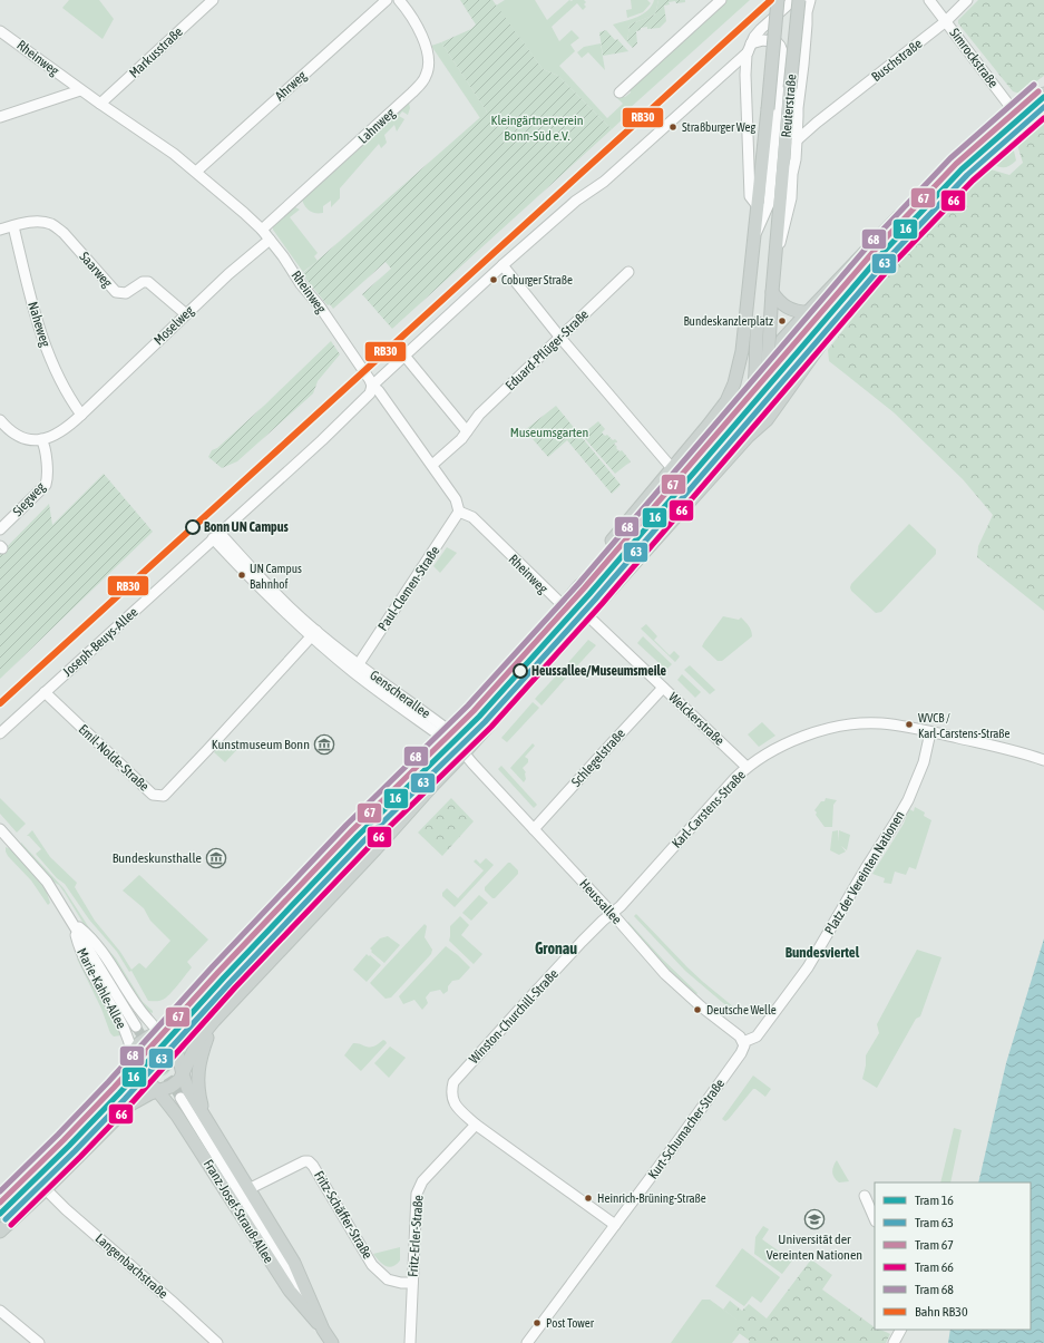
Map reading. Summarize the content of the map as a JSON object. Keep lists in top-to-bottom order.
{
  "streets": {
    "main road": ["Reuterstraße", "Franz-Josef-Strauß-Allee"],
    "street": [
      "Markusstraße",
      "Rheinweg",
      "Simrockstraße",
      "Buschstraße",
      "Ahrweg",
      "Lahnweg",
      "Saarweg",
      "Naheweg",
      "Moselweg",
      "Eduard-Pflüger-Straße",
      "Siegweg",
      "Paul-Clemen-Straße",
      "Joseph-Beuys-Allee",
      "Genscherallee",
      "Welckerstraße",
      "Emil-Nolde-Straße",
      "Schlegelstraße",
      "Karl-Carstens-Straße",
      "Platz der Vereinten Nationen",
      "Heussallee",
      "Marie-Kahle-Allee",
      "Winston-Churchill-Straße",
      "Kurt-Schumacher-Straße",
      "Fritz-Schäffer-Straße",
      "Fritz-Erler-Straße",
      "Langenbachstraße"
    ]
  },
  "crossings": [
    ["Markusstraße", "Rheinweg"],
    ["Rheinweg", "Ahrweg"],
    ["Rheinweg", "Lahnweg"],
    ["Rheinweg", "Moselweg"],
    ["Rheinweg", "Eduard-Pflüger-Straße"],
    ["Rheinweg", "Paul-Clemen-Straße"],
    ["Rheinweg", "Joseph-Beuys-Allee"],
    ["Simrockstraße", "Buschstraße"],
    ["Saarweg", "Naheweg"],
    ["Saarweg", "Moselweg"],
    ["Naheweg", "Moselweg"],
    ["Moselweg", "Siegweg"],
    ["Paul-Clemen-Straße", "Genscherallee"],
    ["Joseph-Beuys-Allee", "Genscherallee"],
    ["Joseph-Beuys-Allee", "Emil-Nolde-Straße"],
    ["Genscherallee", "Emil-Nolde-Straße"],
    ["Genscherallee", "Heussallee"],
    ["Welckerstraße", "Schlegelstraße"],
    ["Welckerstraße", "Karl-Carstens-Straße"],
    ["Schlegelstraße", "Heussallee"],
    ["Karl-Carstens-Straße", "Platz der Vereinten Nationen"],
    ["Karl-Carstens-Straße", "Heussallee"],
    ["Karl-Carstens-Straße", "Winston-Churchill-Straße"],
    ["Platz der Vereinten Nationen", "Heussallee"],
    ["Platz der Vereinten Nationen", "Kurt-Schumacher-Straße"],
    ["Heussallee", "Winston-Churchill-Straße"],
    ["Heussallee", "Kurt-Schumacher-Straße"],
    ["Marie-Kahle-Allee", "Franz-Josef-Strauß-Allee"],
    ["Winston-Churchill-Straße", "Fritz-Erler-Straße"],
    ["Franz-Josef-Strauß-Allee", "Fritz-Schäffer-Straße"],
    ["Fritz-Schäffer-Straße", "Fritz-Erler-Straße"]
  ],
  "districts": ["Gronau", "Bundesviertel"],
  "parks": ["Kleingärtnerverein Bonn-Süd e.V.", "Museumsgarten"],
  "places": {
    "other": [
      "Straßburger Weg",
      "Coburger Straße",
      "Bundeskanzlerplatz",
      "Bonn UN Campus",
      "UN Campus Bahnhof",
      "Heussallee/Museumsmeile",
      "WVCB / Karl-Carstens-Straße",
      "Deutsche Welle",
      "Heinrich-Brüning-Straße",
      "Post Tower"
    ],
    "museum": ["Kunstmuseum Bonn", "Bundeskunsthalle"],
    "school or university": ["Universität der Vereinten Nationen"]
  },
  "lines": [
    "rail line RB30",
    "tram line 68",
    "tram line 67",
    "tram line 16",
    "tram line 63",
    "tram line 66"
  ],
  "legend": [
    "Tram 16",
    "Tram 63",
    "Tram 67",
    "Tram 66",
    "Tram 68",
    "Bahn RB30"
  ]
}
